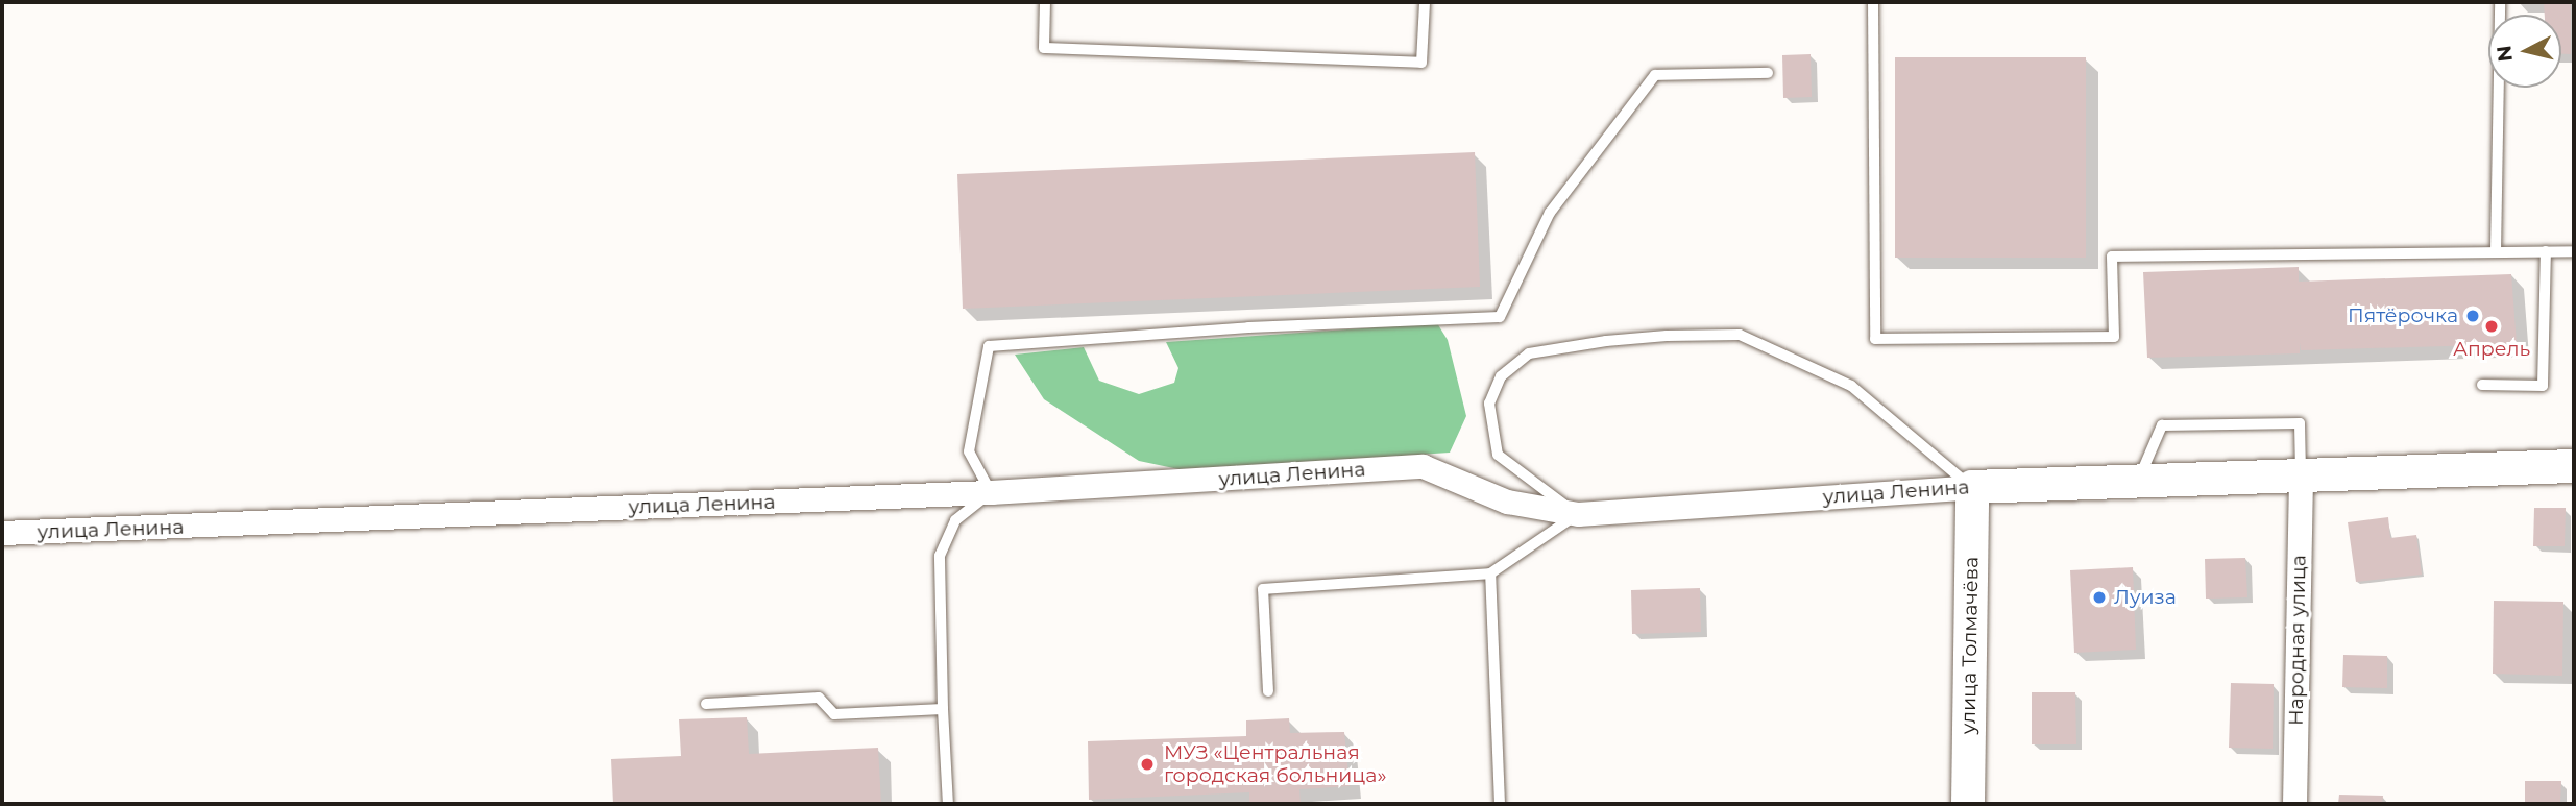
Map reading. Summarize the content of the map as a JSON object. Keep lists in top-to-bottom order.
{
  "streets": {
    "street": ["улица Ленина", "Народная улица", "улица Толмачёва"]
  },
  "crossings": [
    ["улица Ленина", "Народная улица"],
    ["улица Ленина", "улица Толмачёва"]
  ],
  "places": [
    "Пятёрочка",
    "Апрель",
    "Луиза",
    "МУЗ «Центральная городская больница»"
  ],
  "north": "left"
}
